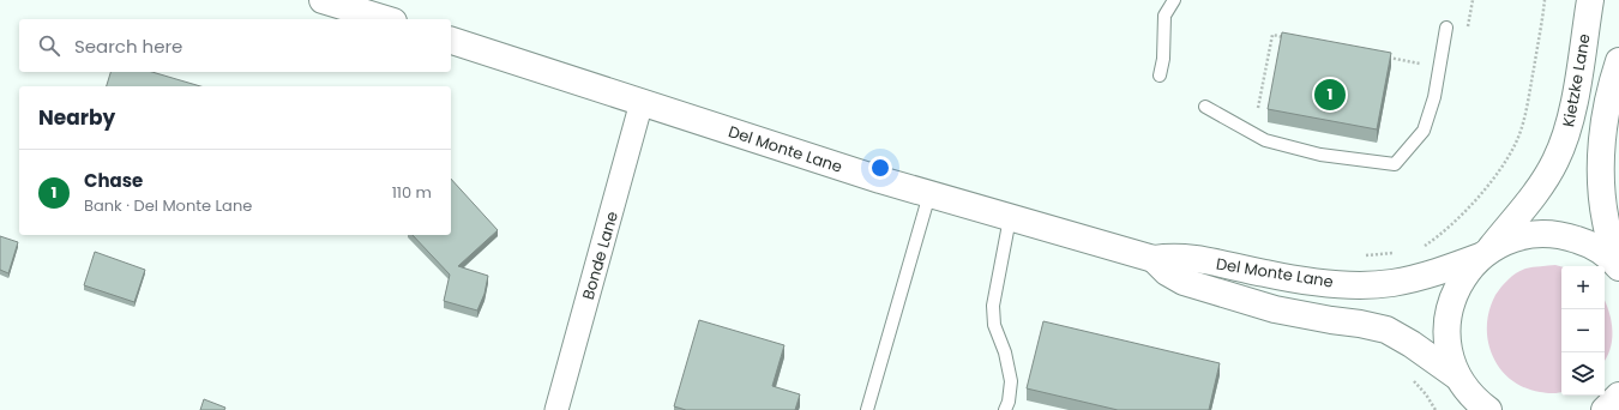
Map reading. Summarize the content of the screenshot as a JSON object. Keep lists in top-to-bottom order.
{
  "streets": {
    "street": ["Kietzke Lane", "Del Monte Lane", "Bonde Lane"]
  },
  "crossings": [
    ["Kietzke Lane", "Del Monte Lane"],
    ["Del Monte Lane", "Bonde Lane"]
  ],
  "page": {
    "search": "Search here",
    "pins": "1",
    "heading": "Nearby",
    "list": [
      {
        "mark": "1",
        "name": "Chase",
        "note": "Bank · Del Monte Lane",
        "value": "110 m"
      }
    ],
    "map_buttons": ["+", "−"]
  }
}
